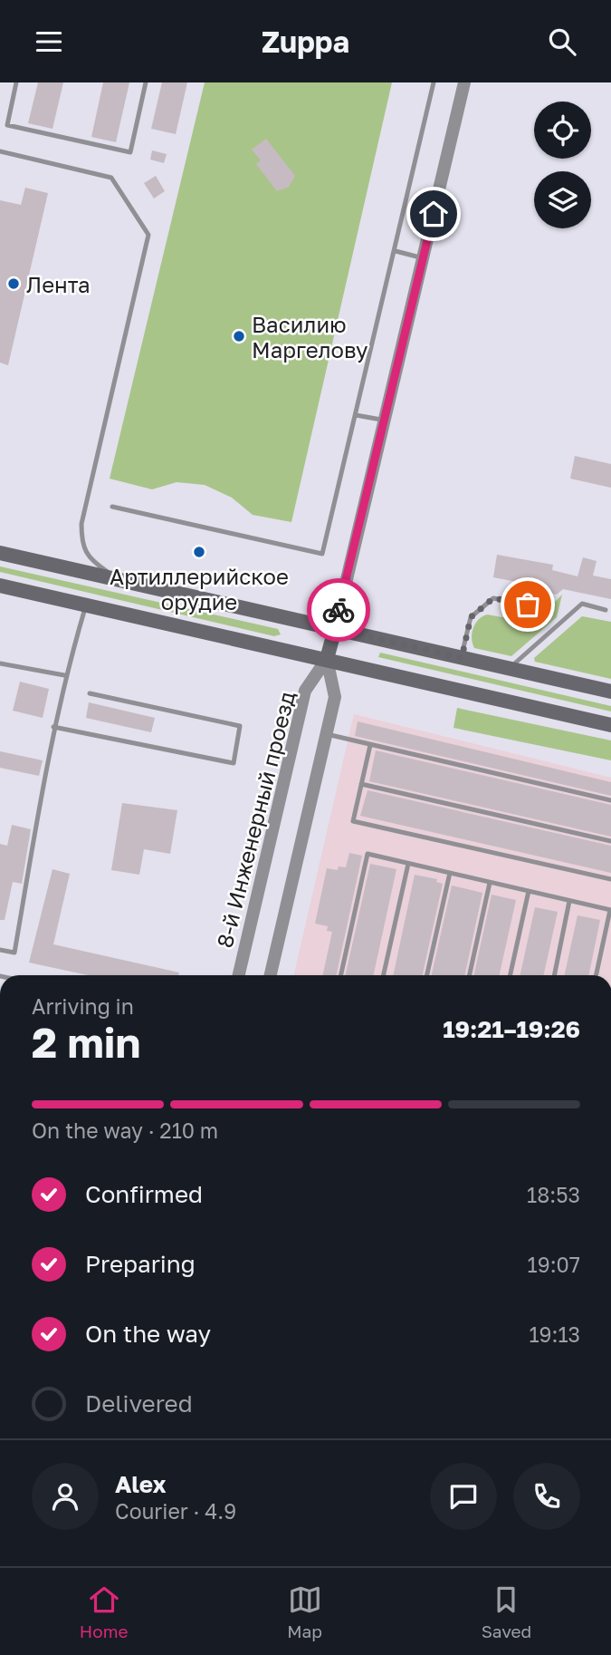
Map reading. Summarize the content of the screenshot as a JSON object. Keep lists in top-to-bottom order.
{
  "streets": {
    "street": ["8-й Инженерный проезд"]
  },
  "places": ["Лента", "Василию Маргелову", "Артиллерийское орудие"],
  "page": {
    "header": "Zuppa",
    "heading": ["2 min", "Arriving in", "19:21–19:26"],
    "panel": ["Alex", "Courier · 4.9"],
    "bar": "On the way · 210 m",
    "list": [
      ["Confirmed", "18:53"],
      ["Preparing", "19:07"],
      ["On the way", "19:13"],
      "Delivered"
    ],
    "tabs": ["Home", "Map", "Saved"]
  }
}
